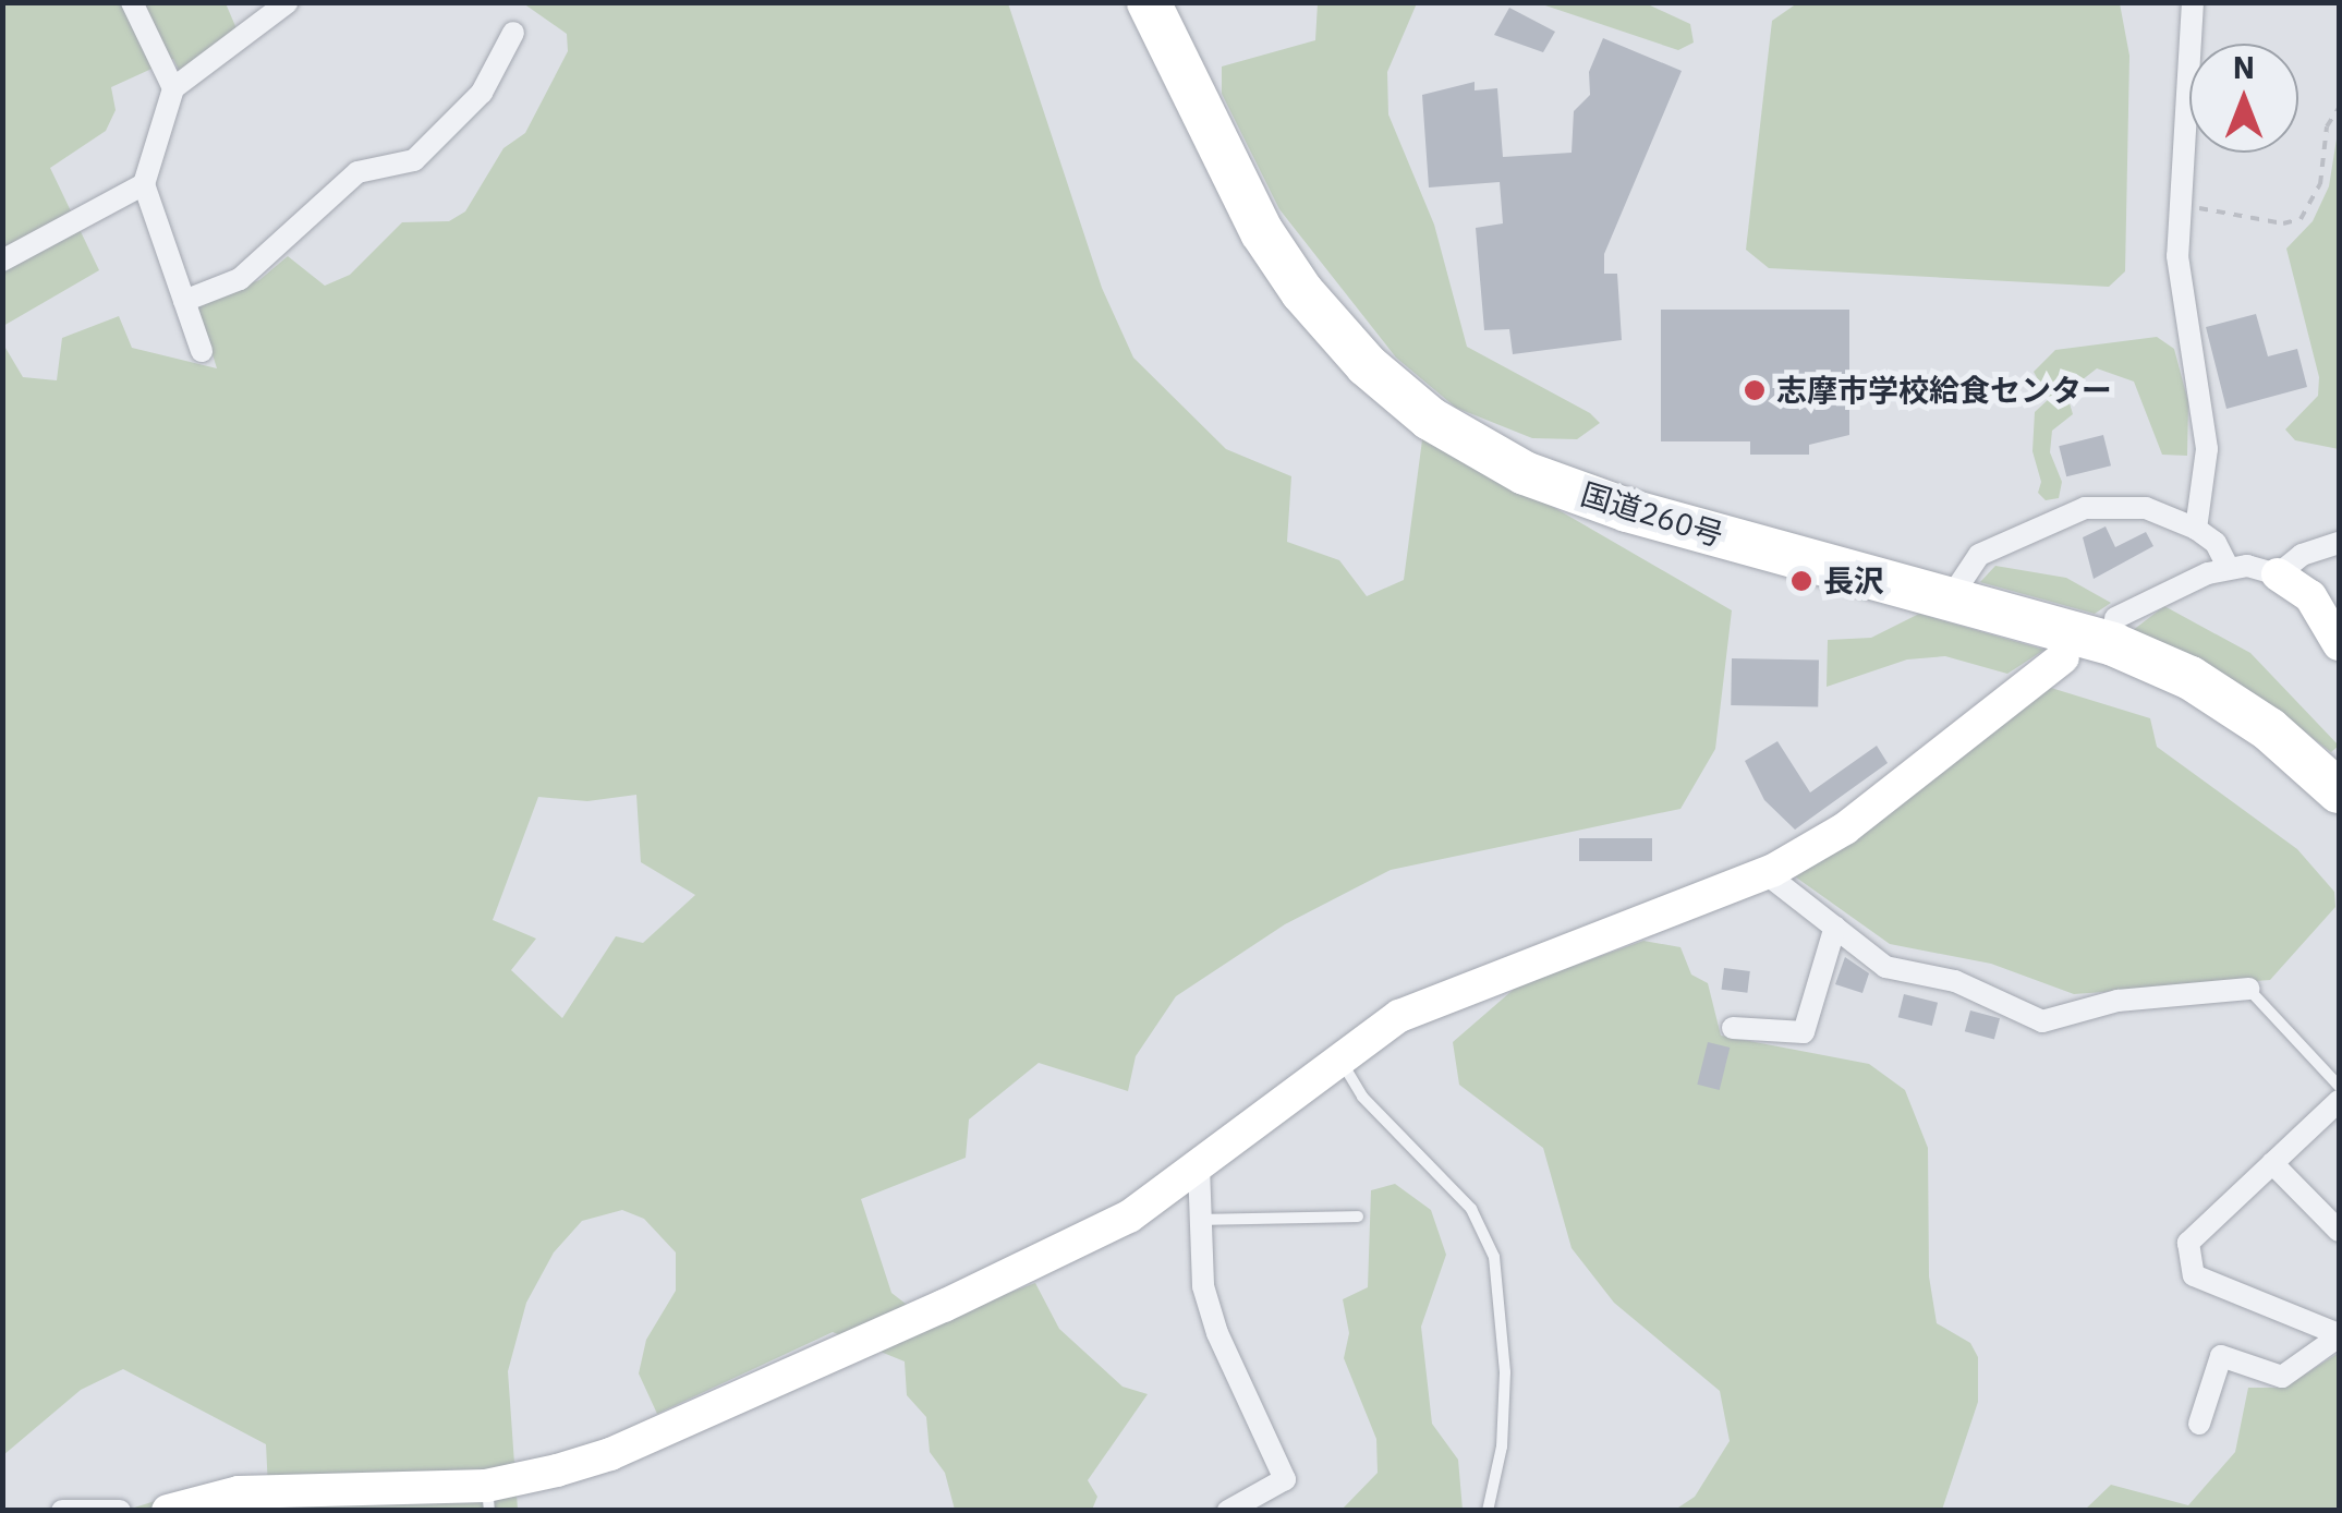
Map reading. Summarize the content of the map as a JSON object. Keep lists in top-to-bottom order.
{
  "streets": {
    "highway": ["国道260号"]
  },
  "places": ["志摩市学校給食センター", "長沢"],
  "north": "top"
}
